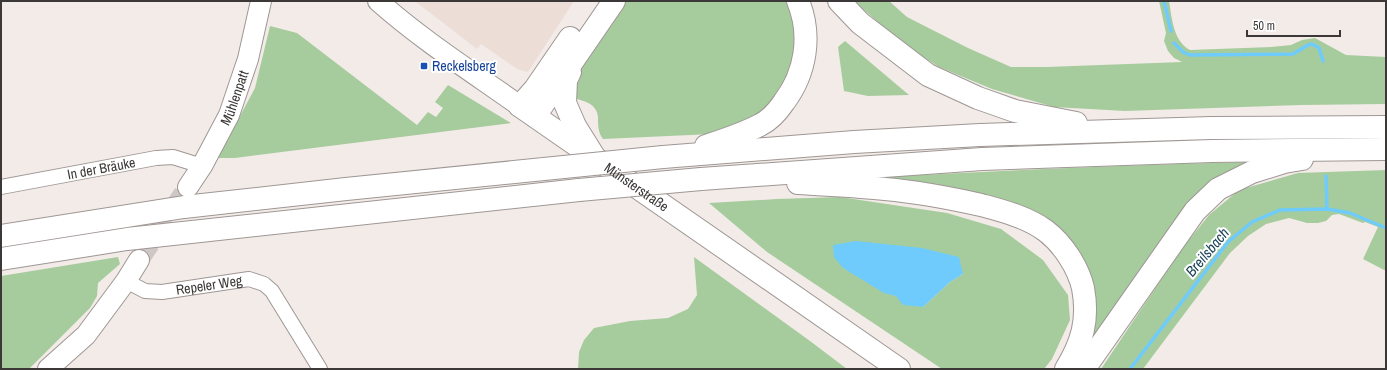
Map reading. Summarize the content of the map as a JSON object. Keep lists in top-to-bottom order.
{
  "streets": {
    "main road": ["Münsterstraße"],
    "street": ["Mühlenpatt", "In der Bräuke", "Repeler Weg"]
  },
  "crossings": [
    ["Mühlenpatt", "In der Bräuke"]
  ],
  "water": ["Breilsbach"],
  "places": {
    "transit": ["Reckelsberg"]
  },
  "scale_bar": "50 m"
}
